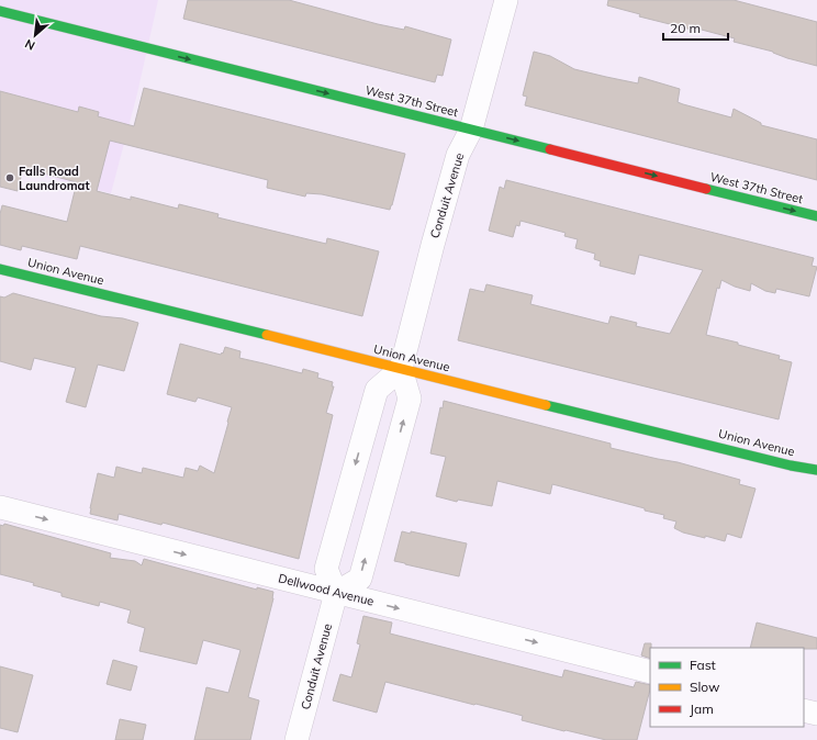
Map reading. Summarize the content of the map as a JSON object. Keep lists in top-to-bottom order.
{
  "streets": {
    "street": [
      "West 37th Street",
      "Conduit Avenue",
      "Union Avenue",
      "Dellwood Avenue"
    ]
  },
  "crossings": [
    ["West 37th Street", "Conduit Avenue"],
    ["Conduit Avenue", "Union Avenue"],
    ["Conduit Avenue", "Dellwood Avenue"]
  ],
  "one_way": ["West 37th Street", "Dellwood Avenue"],
  "places": ["Falls Road Laundromat"],
  "legend": ["Fast", "Slow", "Jam"],
  "scale_bar": "20 m",
  "north": "bottom left"
}
